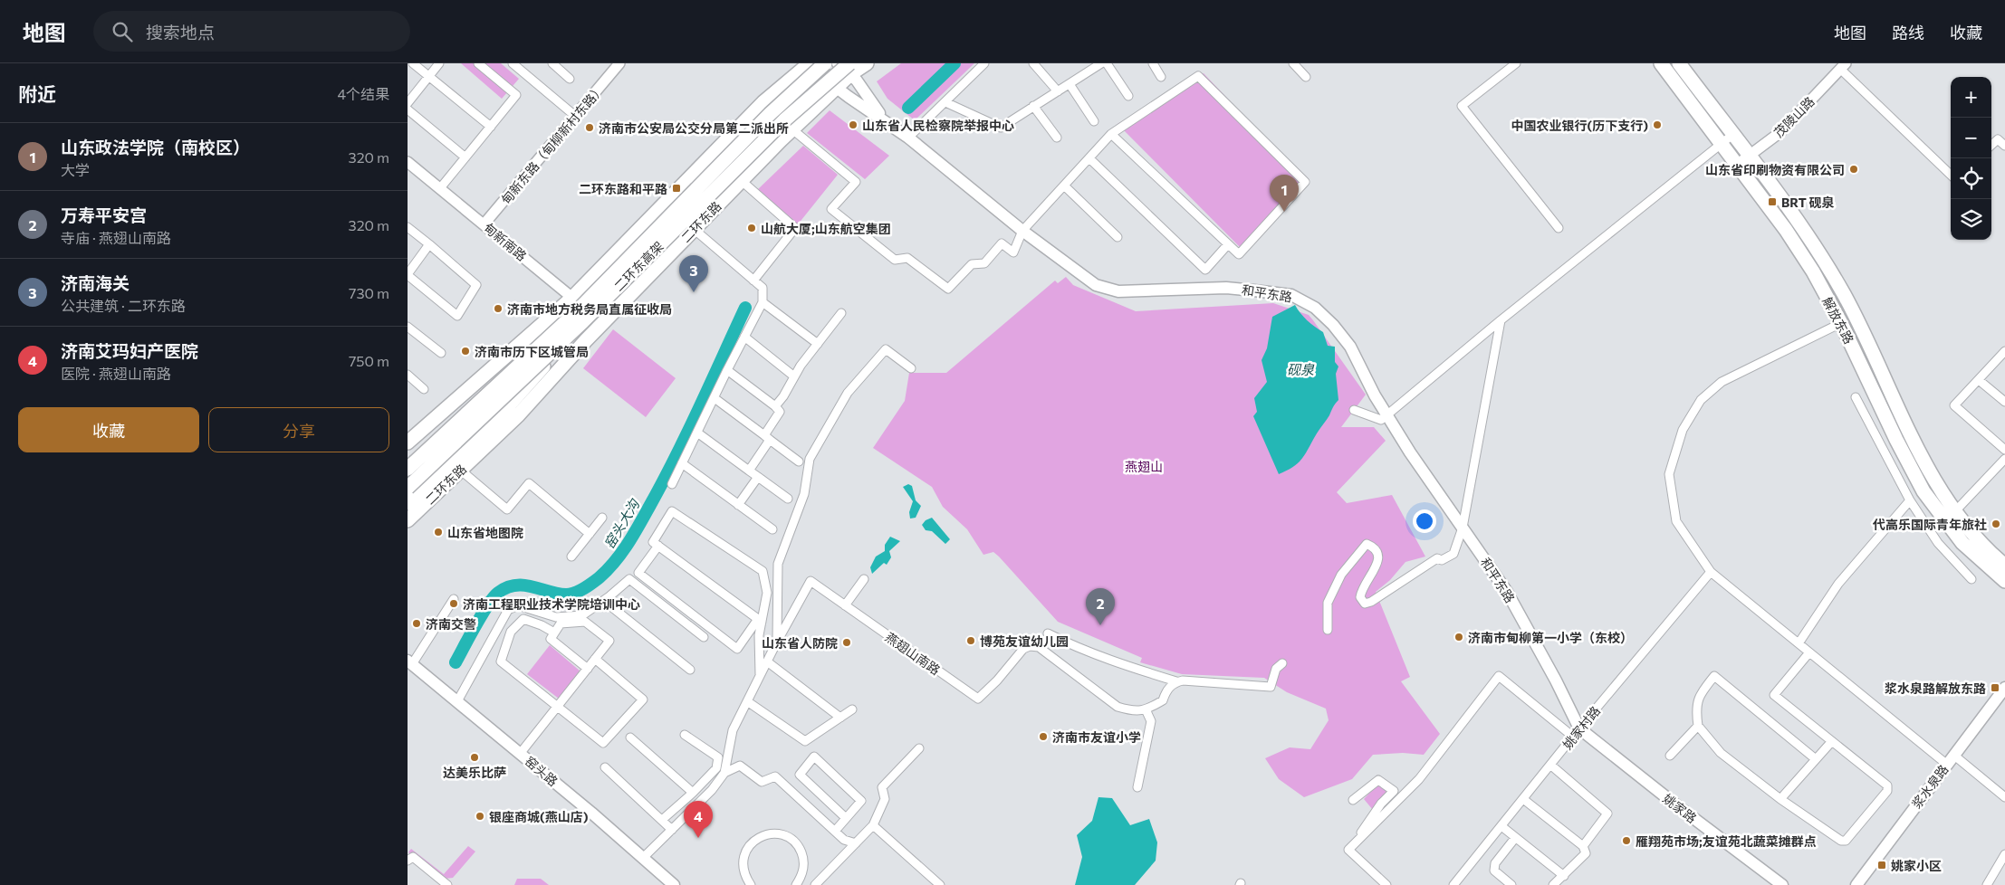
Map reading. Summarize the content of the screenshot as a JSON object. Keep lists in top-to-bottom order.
{
  "streets": {
    "main road": [
      "二环东路",
      "二环东高架",
      "和平东路",
      "解放东路",
      "窑头路",
      "浆水泉路",
      "姚家路"
    ],
    "street": [
      "茂陵山路",
      "甸新东路（甸柳新村东路）",
      "甸新南路",
      "燕翅山南路",
      "姚家村路"
    ]
  },
  "crossings": [
    ["茂陵山路", "解放东路"],
    ["甸新东路（甸柳新村东路）", "甸新南路"],
    ["二环东路", "甸新南路"],
    ["二环东路", "二环东高架"],
    ["二环东路", "和平东路"],
    ["二环东高架", "和平东路"],
    ["和平东路", "姚家村路"],
    ["和平东路", "姚家路"],
    ["燕翅山南路", "窑头路"],
    ["姚家村路", "姚家路"]
  ],
  "water": ["砚泉", "窑头大沟"],
  "parks": ["燕翅山"],
  "places": {
    "other": [
      "山东省人民检察院举报中心",
      "中国农业银行(历下支行)",
      "济南市公安局公交分局第二派出所",
      "山东省印刷物资有限公司",
      "山航大厦;山东航空集团",
      "济南市地方税务局直属征收局",
      "济南市历下区城管局",
      "代高乐国际青年旅社",
      "山东省地图院",
      "济南工程职业技术学院培训中心",
      "济南交警",
      "济南市甸柳第一小学（东校）",
      "博苑友谊幼儿园",
      "山东省人防院",
      "济南市友谊小学",
      "达美乐比萨",
      "银座商城(燕山店)",
      "雁翔苑市场;友谊苑北蔬菜摊群点"
    ],
    "transit": [
      "二环东路和平路",
      "BRT 砚泉",
      "浆水泉路解放东路",
      "姚家小区"
    ]
  },
  "page": {
    "header": "地图",
    "search": "搜索地点",
    "nav": ["地图", "路线", "收藏"],
    "heading": ["附近", "4个结果"],
    "map_buttons": ["+", "−"],
    "list": [
      {
        "mark": "1",
        "name": "山东政法学院（南校区）",
        "note": "大学",
        "value": "320 m"
      },
      {
        "mark": "2",
        "name": "万寿平安宫",
        "note": "寺庙 · 燕翅山南路",
        "value": "320 m"
      },
      {
        "mark": "3",
        "name": "济南海关",
        "note": "公共建筑 · 二环东路",
        "value": "730 m"
      },
      {
        "mark": "4",
        "name": "济南艾玛妇产医院",
        "note": "医院 · 燕翅山南路",
        "value": "750 m"
      }
    ],
    "pins": [
      "1",
      "3",
      "2",
      "4"
    ],
    "buttons": ["收藏", "分享"]
  }
}
